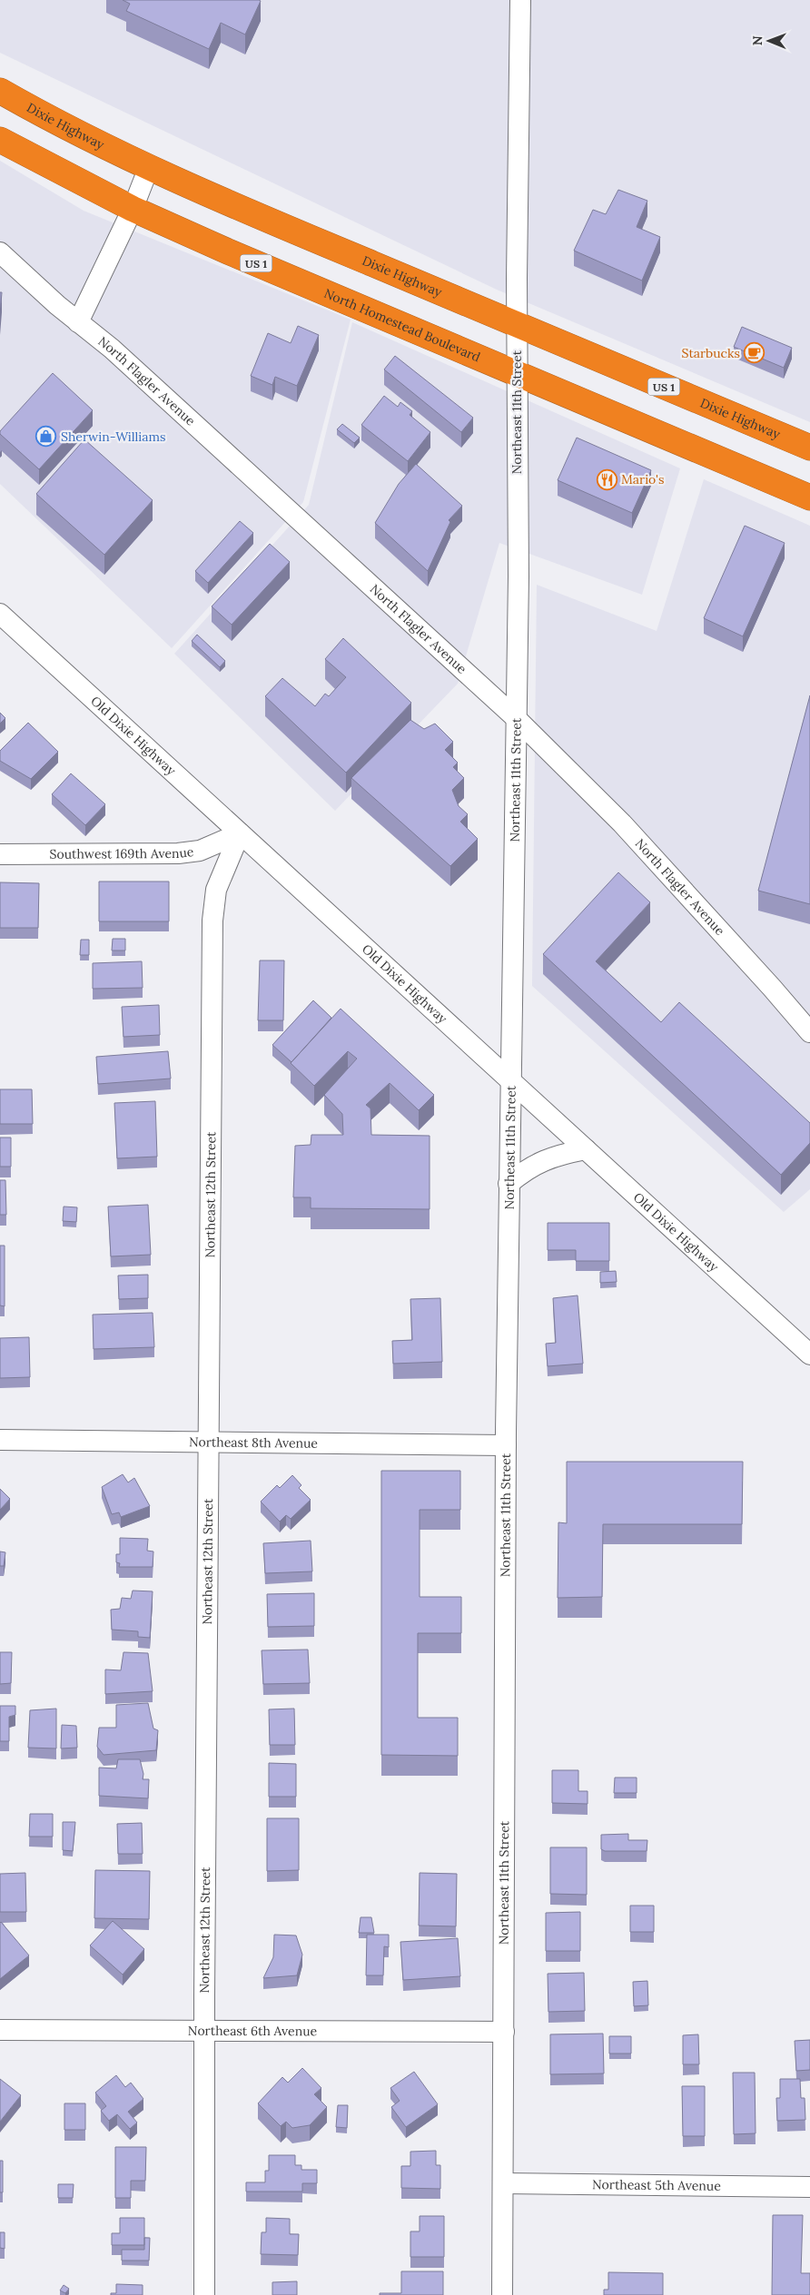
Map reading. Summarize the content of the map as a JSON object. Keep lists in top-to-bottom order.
{
  "streets": {
    "highway": ["Dixie Highway", "US 1", "North Homestead Boulevard"],
    "street": [
      "North Flagler Avenue",
      "Northeast 11th Street",
      "Old Dixie Highway",
      "Southwest 169th Avenue",
      "Northeast 12th Street",
      "Northeast 8th Avenue",
      "Northeast 6th Avenue",
      "Northeast 5th Avenue"
    ]
  },
  "crossings": [
    ["Dixie Highway", "Northeast 11th Street"],
    ["North Homestead Boulevard", "Northeast 11th Street"],
    ["North Flagler Avenue", "Northeast 11th Street"],
    ["Northeast 11th Street", "Old Dixie Highway"],
    ["Northeast 11th Street", "Northeast 8th Avenue"],
    ["Northeast 11th Street", "Northeast 6th Avenue"],
    ["Northeast 11th Street", "Northeast 5th Avenue"],
    ["Old Dixie Highway", "Southwest 169th Avenue"],
    ["Old Dixie Highway", "Northeast 12th Street"],
    ["Southwest 169th Avenue", "Northeast 12th Street"],
    ["Northeast 12th Street", "Northeast 8th Avenue"],
    ["Northeast 12th Street", "Northeast 6th Avenue"]
  ],
  "places": {
    "cafe": ["Starbucks"],
    "shop": ["Sherwin-Williams"],
    "restaurant": ["Mario's"]
  },
  "north": "left"
}
